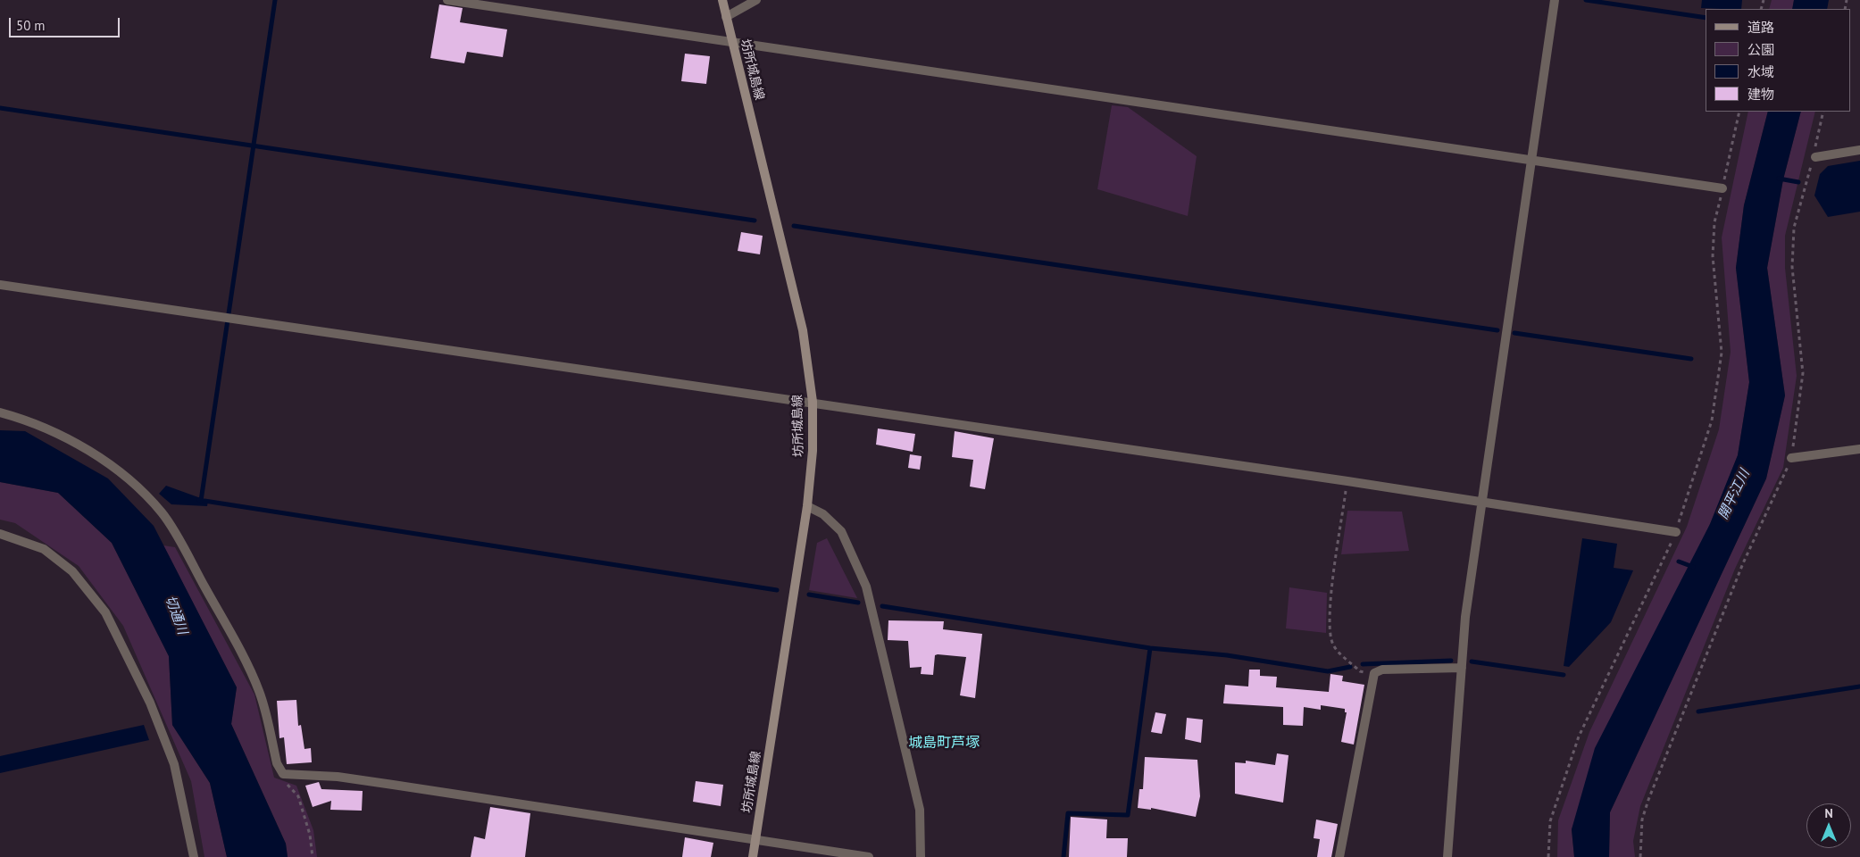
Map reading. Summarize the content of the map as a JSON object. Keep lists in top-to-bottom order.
{
  "streets": {
    "main road": ["坊所城島線"]
  },
  "districts": ["城島町芦塚"],
  "water": ["開平江川", "切通川"],
  "legend": [
    "道路",
    "公園",
    "水域",
    "建物"
  ],
  "scale_bar": "50 m",
  "north": "top"
}
